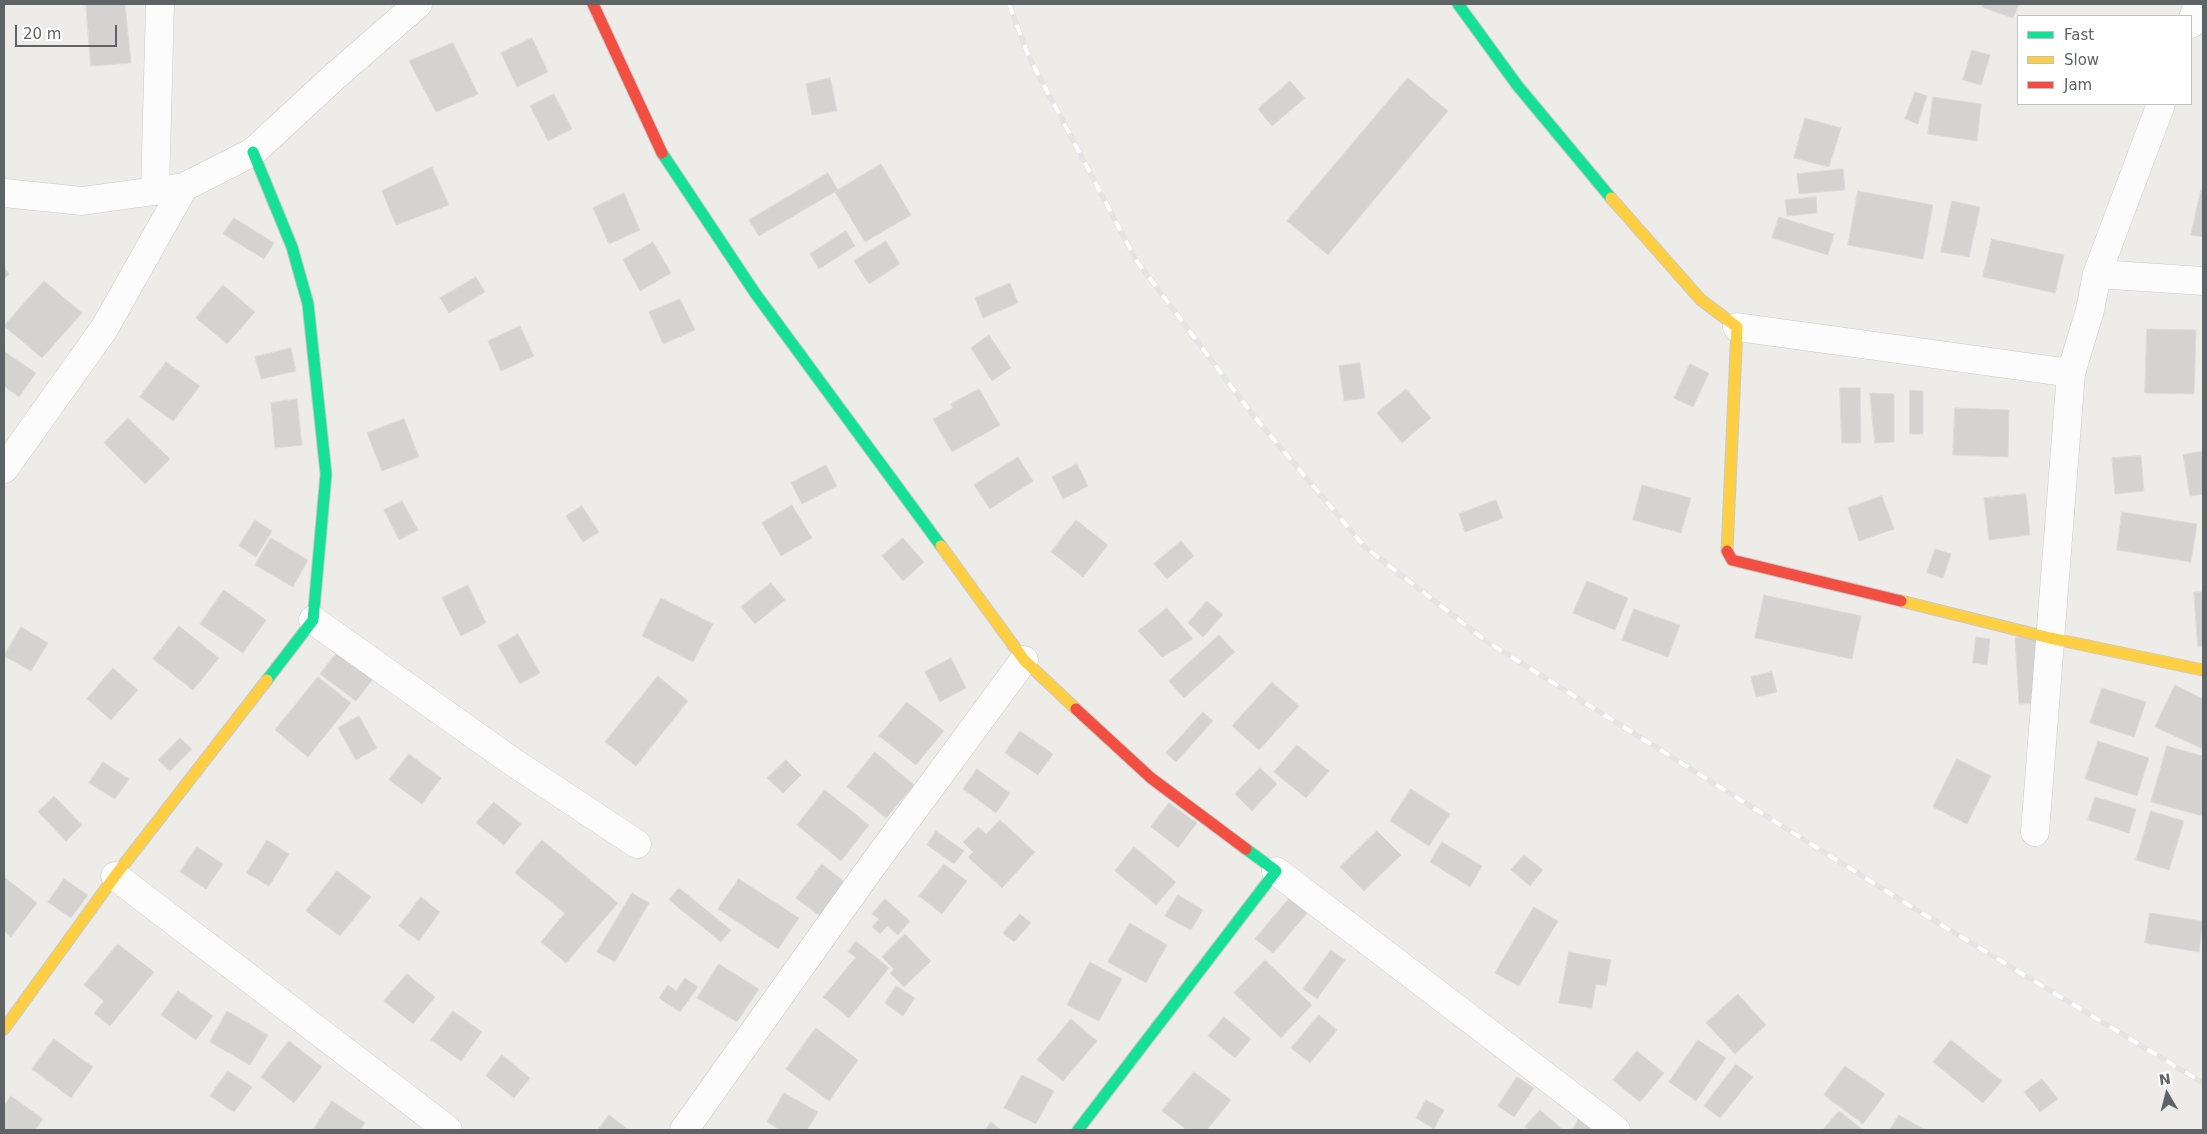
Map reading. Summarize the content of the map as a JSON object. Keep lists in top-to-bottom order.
{
  "legend": ["Fast", "Slow", "Jam"],
  "scale_bar": "20 m",
  "north": "top"
}
